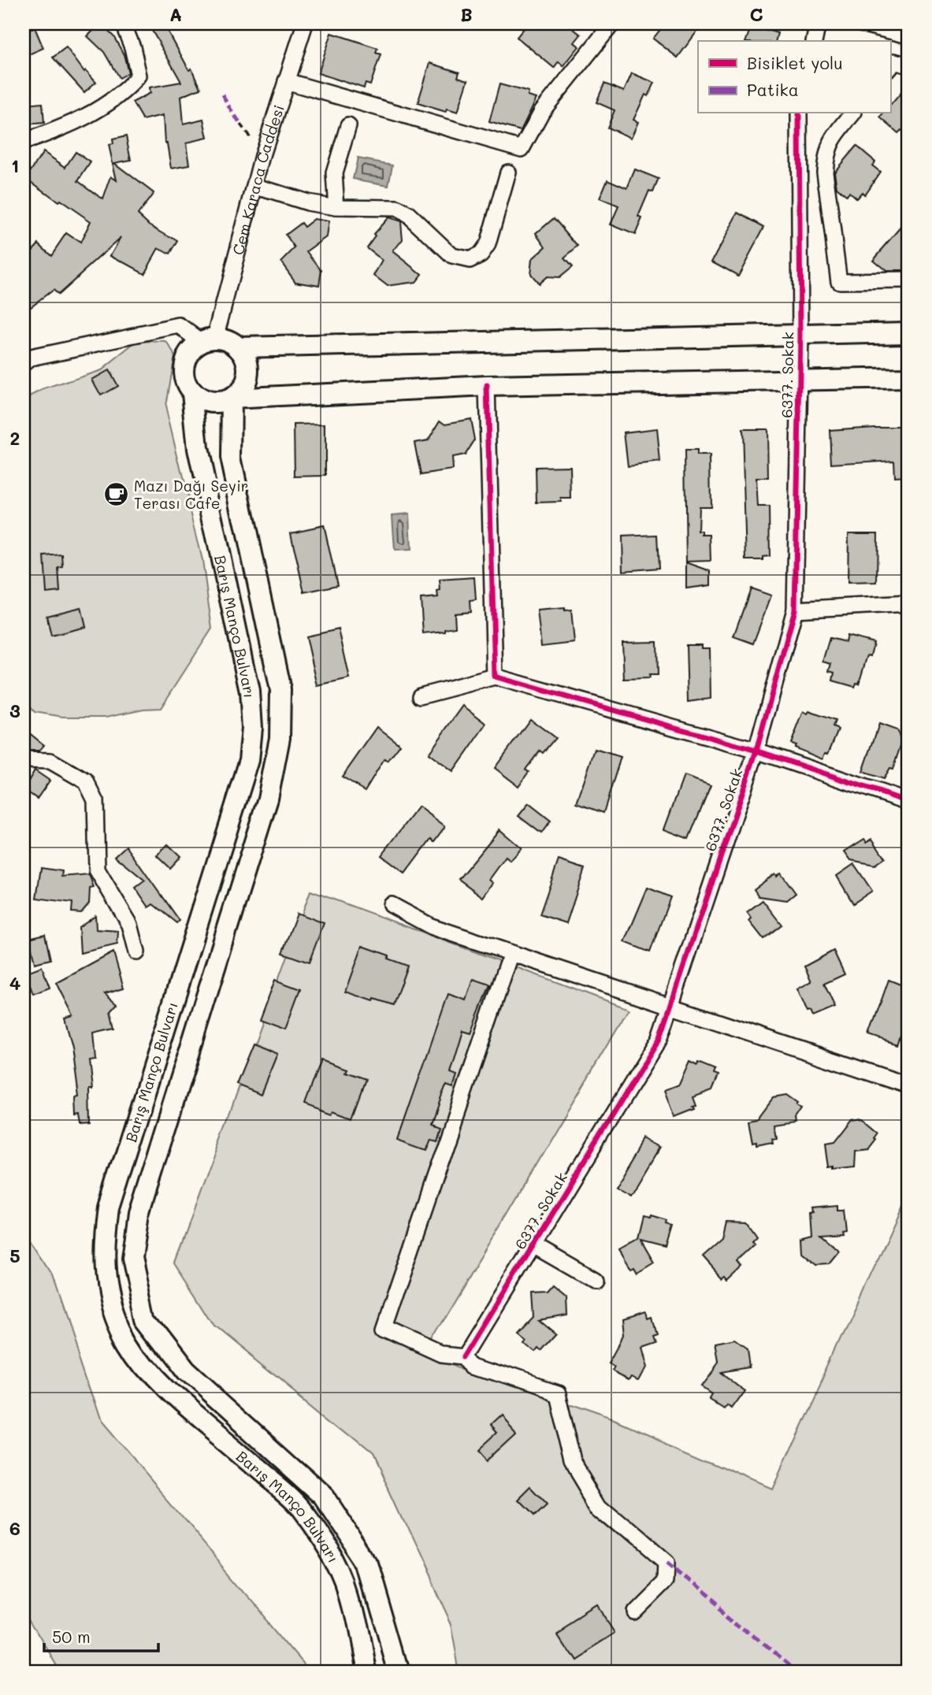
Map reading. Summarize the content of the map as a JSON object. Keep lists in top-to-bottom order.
{
  "streets": {
    "main road": ["Barış Manço Bulvarı"],
    "street": ["Cem Karaca Caddesi", "6377. Sokak"]
  },
  "crossings": [
    ["Cem Karaca Caddesi", "Barış Manço Bulvarı"]
  ],
  "places": {
    "cafe": ["Mazı Dağı Seyir Terası Cafe"]
  },
  "legend": ["Bisiklet yolu", "Patika"],
  "scale_bar": "50 m",
  "grid": {
    "columns": ["A", "B", "C"],
    "rows": [
      "1",
      "2",
      "3",
      "4",
      "5",
      "6"
    ]
  }
}
